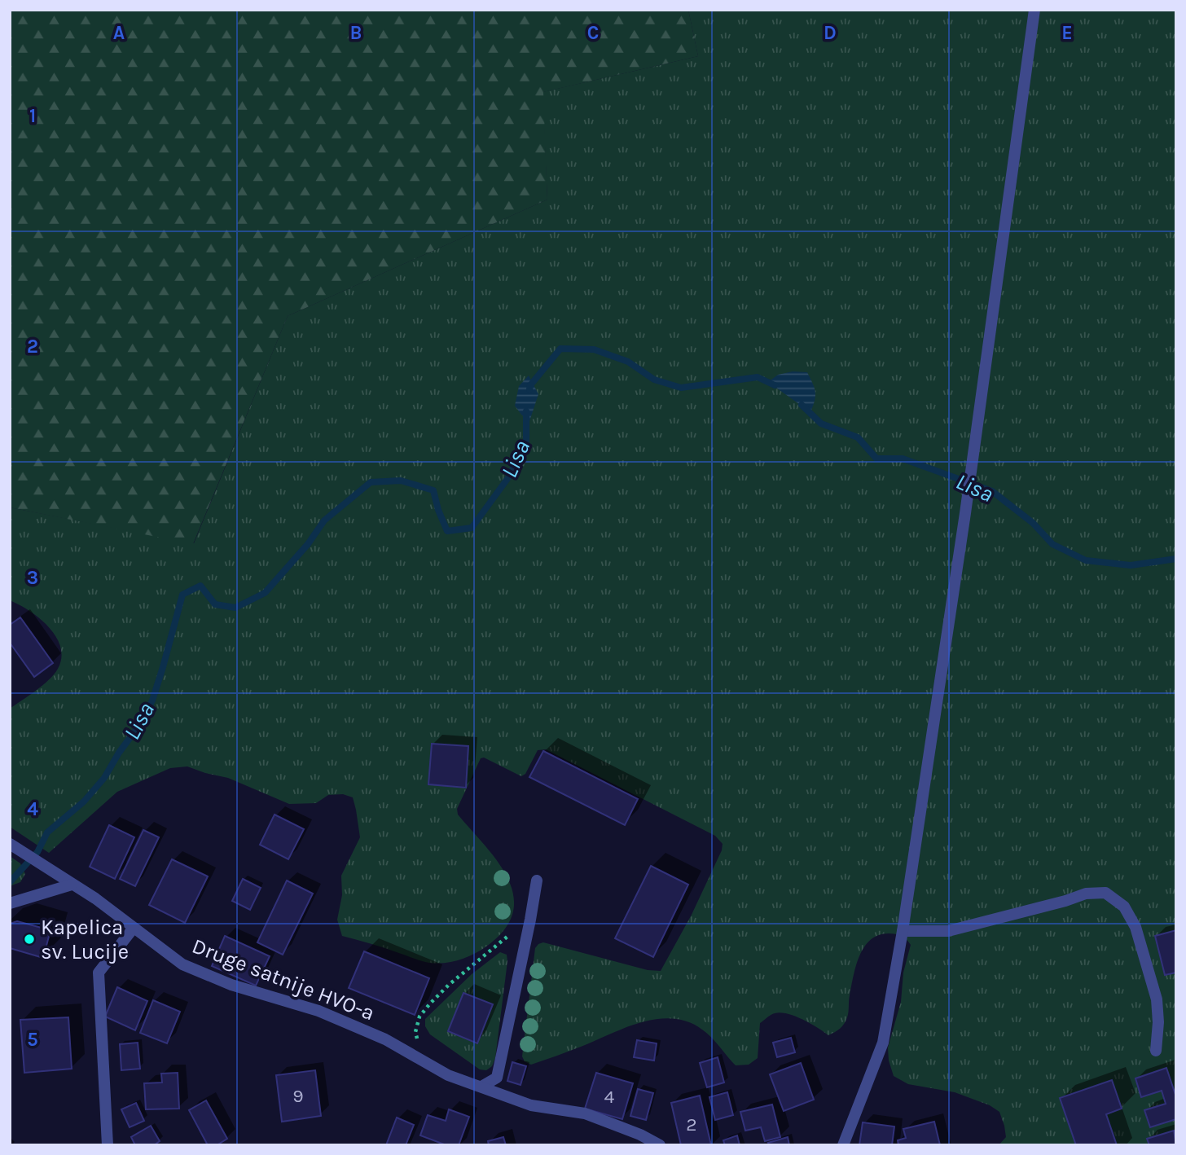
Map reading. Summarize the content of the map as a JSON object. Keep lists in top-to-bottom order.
{
  "streets": {
    "street": ["Druge satnije HVO-a"]
  },
  "water": ["Lisa"],
  "places": ["Kapelica sv. Lucije"],
  "house_numbers": ["9", "4", "2"],
  "grid": {
    "columns": [
      "A",
      "B",
      "C",
      "D",
      "E"
    ],
    "rows": [
      "1",
      "2",
      "3",
      "4",
      "5"
    ]
  }
}
